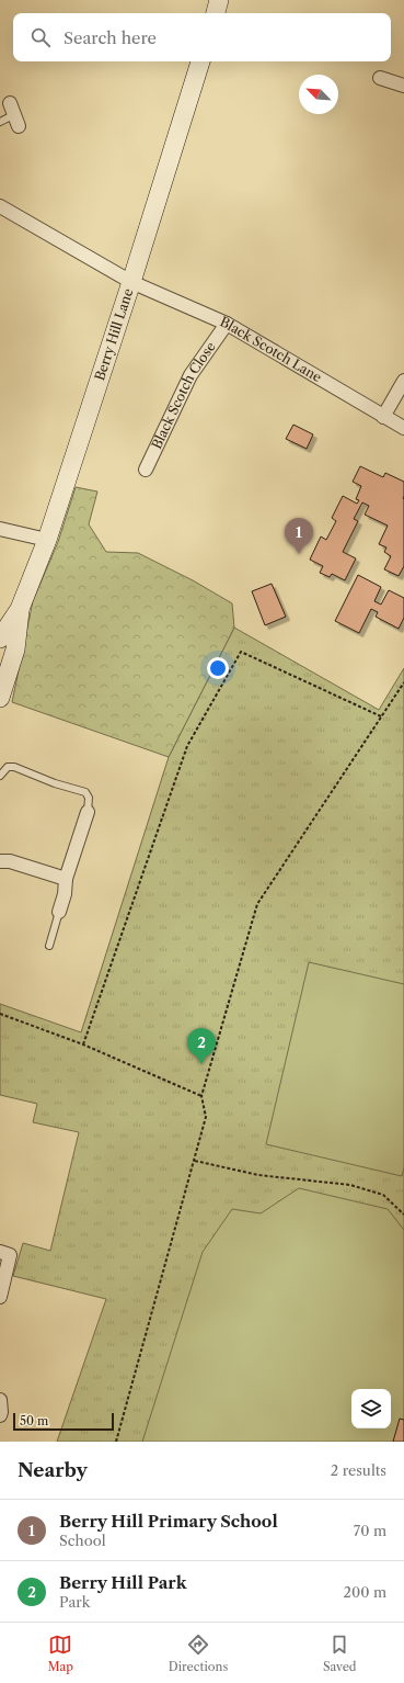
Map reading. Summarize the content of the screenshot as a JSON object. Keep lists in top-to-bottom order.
{
  "streets": {
    "street": ["Berry Hill Lane", "Black Scotch Lane", "Black Scotch Close"]
  },
  "crossings": [
    ["Berry Hill Lane", "Black Scotch Lane"],
    ["Black Scotch Lane", "Black Scotch Close"]
  ],
  "scale_bar": "50 m",
  "north": "top left",
  "page": {
    "search": "Search here",
    "pins": ["1", "2"],
    "scale": "50 m",
    "heading": ["Nearby", "2 results"],
    "list": [
      {
        "mark": "1",
        "name": "Berry Hill Primary School",
        "note": "School",
        "value": "70 m"
      },
      {
        "mark": "2",
        "name": "Berry Hill Park",
        "note": "Park",
        "value": "200 m"
      }
    ],
    "nav": ["Map", "Directions", "Saved"]
  }
}
